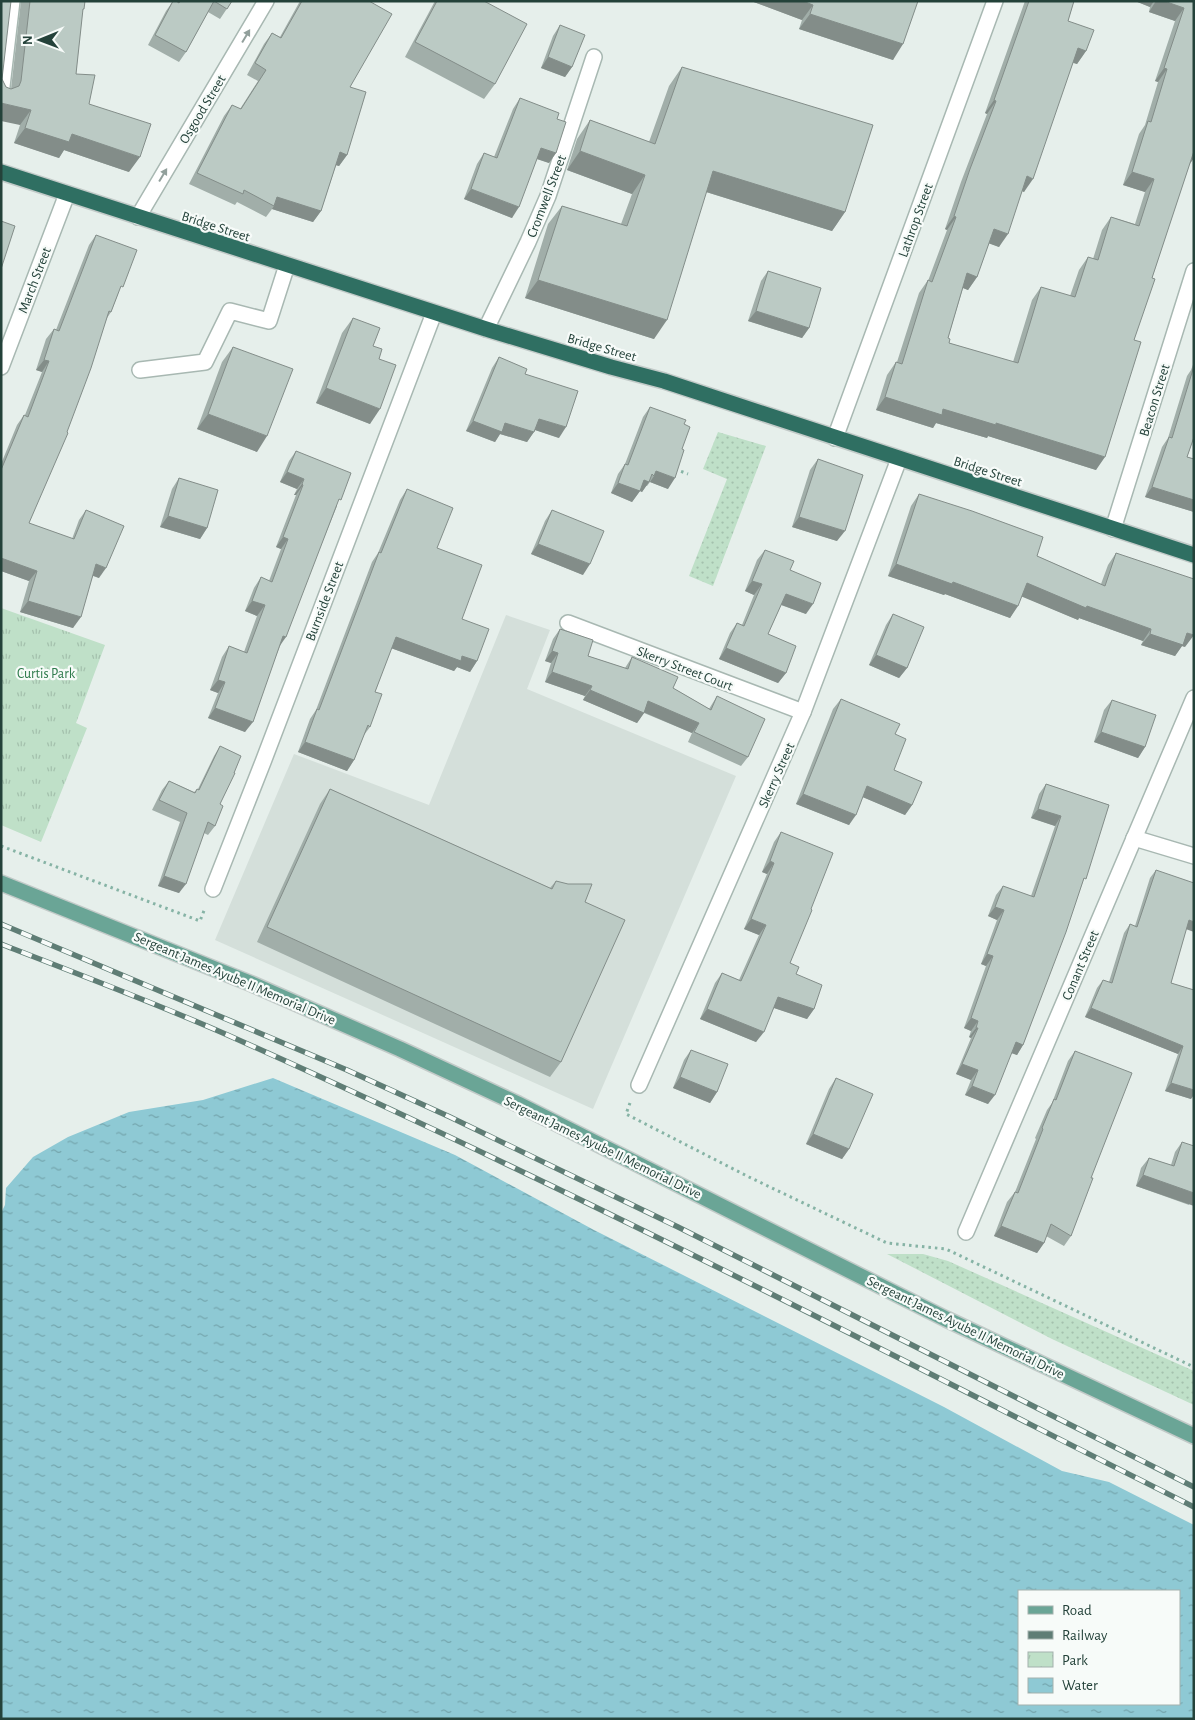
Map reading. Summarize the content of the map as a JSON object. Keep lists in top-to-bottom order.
{
  "streets": {
    "highway": ["Bridge Street"],
    "main road": ["Sergeant James Ayube II Memorial Drive"],
    "street": [
      "Osgood Street",
      "Cromwell Street",
      "Lathrop Street",
      "March Street",
      "Beacon Street",
      "Burnside Street",
      "Skerry Street Court",
      "Skerry Street",
      "Conant Street"
    ]
  },
  "crossings": [
    ["Osgood Street", "Bridge Street"],
    ["Cromwell Street", "Bridge Street"],
    ["Lathrop Street", "Bridge Street"],
    ["Bridge Street", "March Street"],
    ["Bridge Street", "Beacon Street"],
    ["Bridge Street", "Burnside Street"],
    ["Bridge Street", "Skerry Street"],
    ["Skerry Street Court", "Skerry Street"]
  ],
  "one_way": ["Osgood Street"],
  "parks": ["Curtis Park"],
  "legend": [
    "Road",
    "Railway",
    "Park",
    "Water"
  ],
  "north": "left"
}
